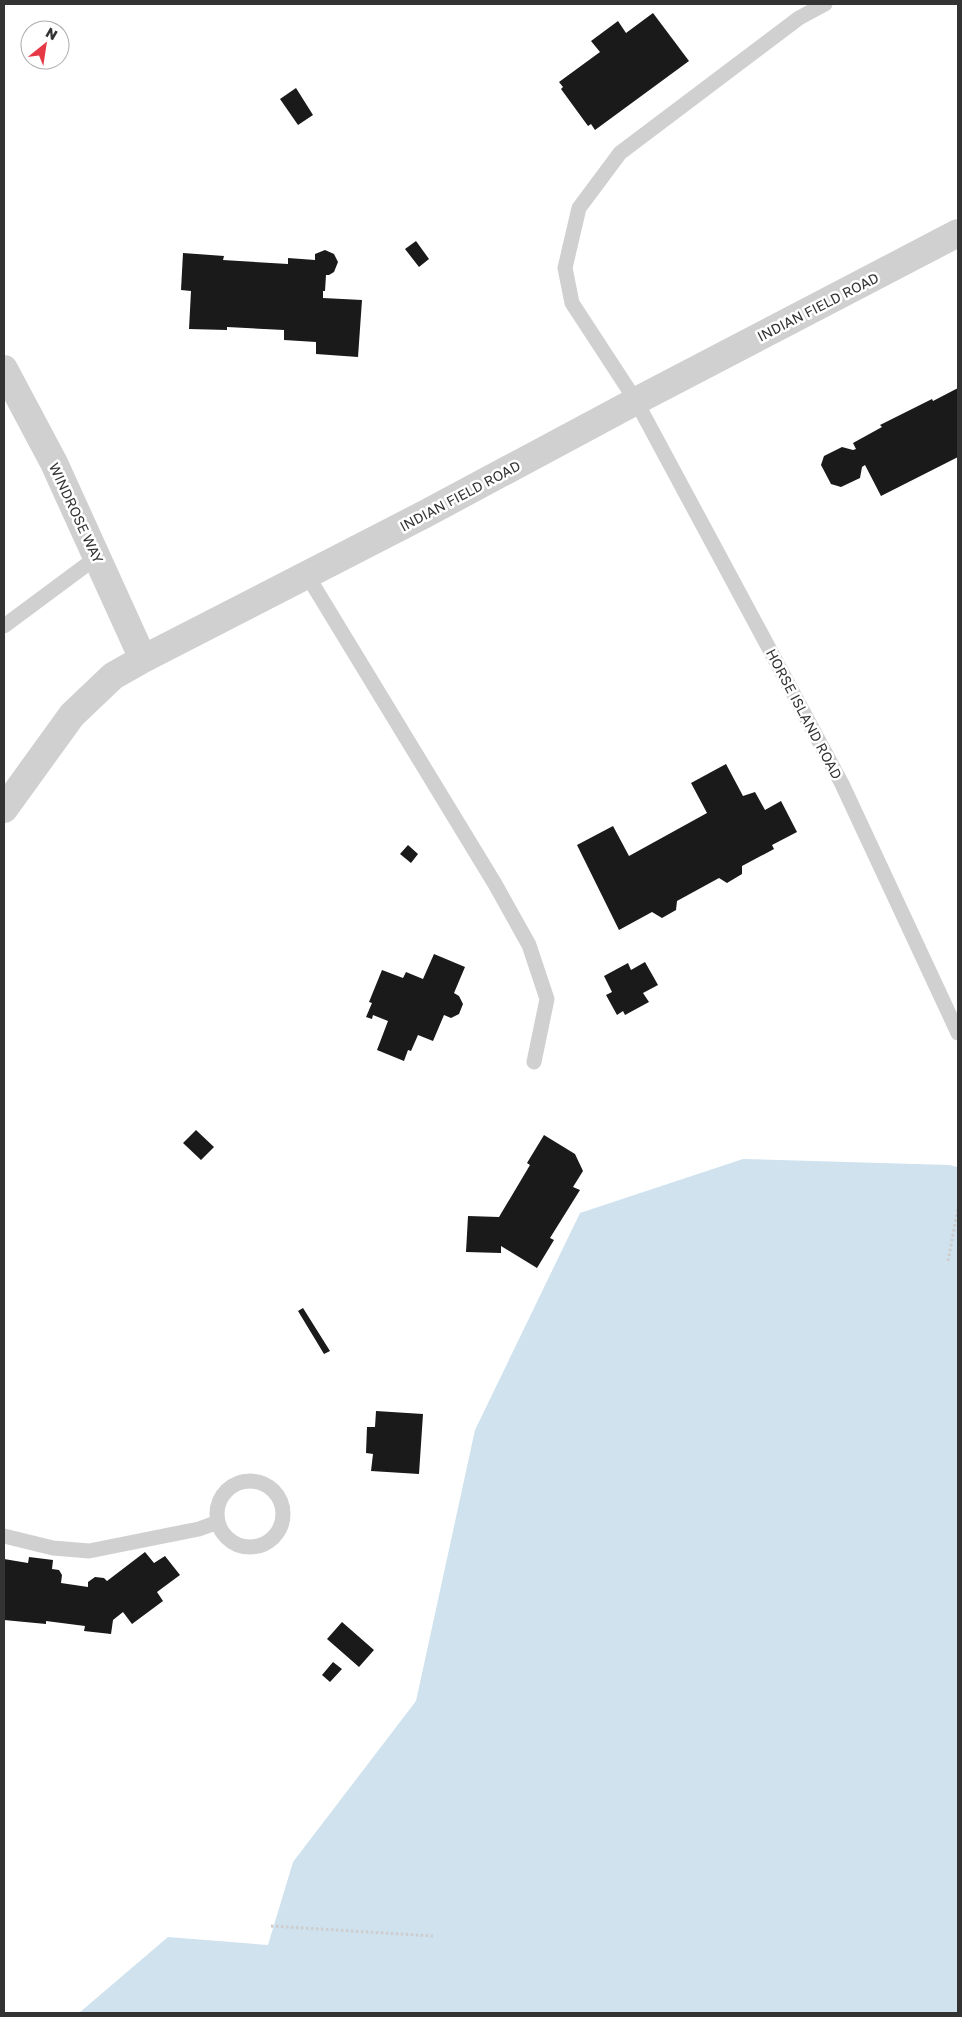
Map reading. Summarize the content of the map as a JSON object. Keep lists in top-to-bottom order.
{
  "streets": {
    "street": ["INDIAN FIELD ROAD", "WINDROSE WAY"],
    "lane": ["HORSE ISLAND ROAD"]
  },
  "crossings": [
    ["INDIAN FIELD ROAD", "WINDROSE WAY"],
    ["INDIAN FIELD ROAD", "HORSE ISLAND ROAD"]
  ],
  "north": "top right"
}
